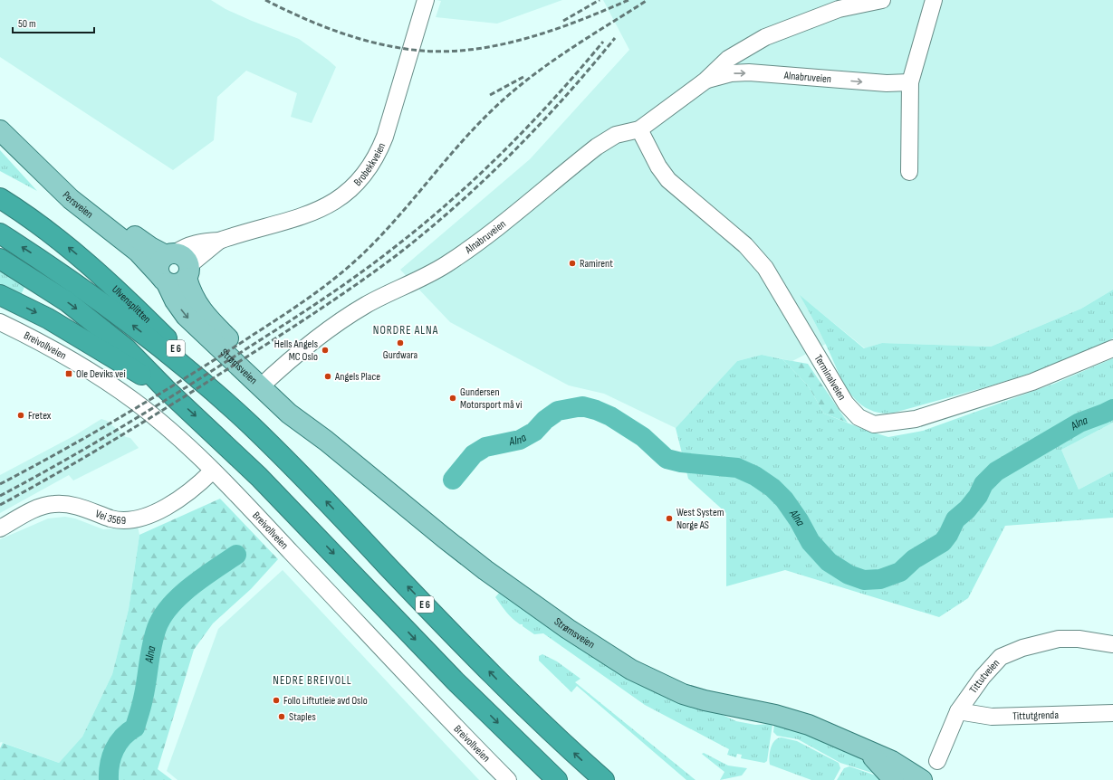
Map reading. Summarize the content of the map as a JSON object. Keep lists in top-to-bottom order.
{
  "streets": {
    "highway": ["Ulvensplitten", "E 6"],
    "main road": ["Persveien", "Strømsveien"],
    "street": [
      "Alnabruveien",
      "Brobekkveien",
      "Breivollveien",
      "Terminalveien",
      "Vei 3569",
      "Tittutveien",
      "Tittutgrenda"
    ]
  },
  "crossings": [
    ["Alnabruveien", "Strømsveien"],
    ["Alnabruveien", "Terminalveien"],
    ["Brobekkveien", "Persveien"],
    ["Brobekkveien", "Strømsveien"],
    ["Persveien", "Strømsveien"],
    ["Ulvensplitten", "E 6"],
    ["Breivollveien", "Vei 3569"],
    ["Tittutveien", "Tittutgrenda"]
  ],
  "districts": ["NORDRE ALNA", "NEDRE BREIVOLL"],
  "water": ["Alna"],
  "places": {
    "other": [
      "Ramirent",
      "Gurdwara",
      "Hells Angels MC Oslo",
      "Angels Place",
      "Gundersen Motorsport må vi",
      "Fretex",
      "West System Norge AS",
      "Follo Liftutleie avd Oslo",
      "Staples"
    ],
    "transit": ["Ole Deviks vei"]
  },
  "scale_bar": "50 m"
}
